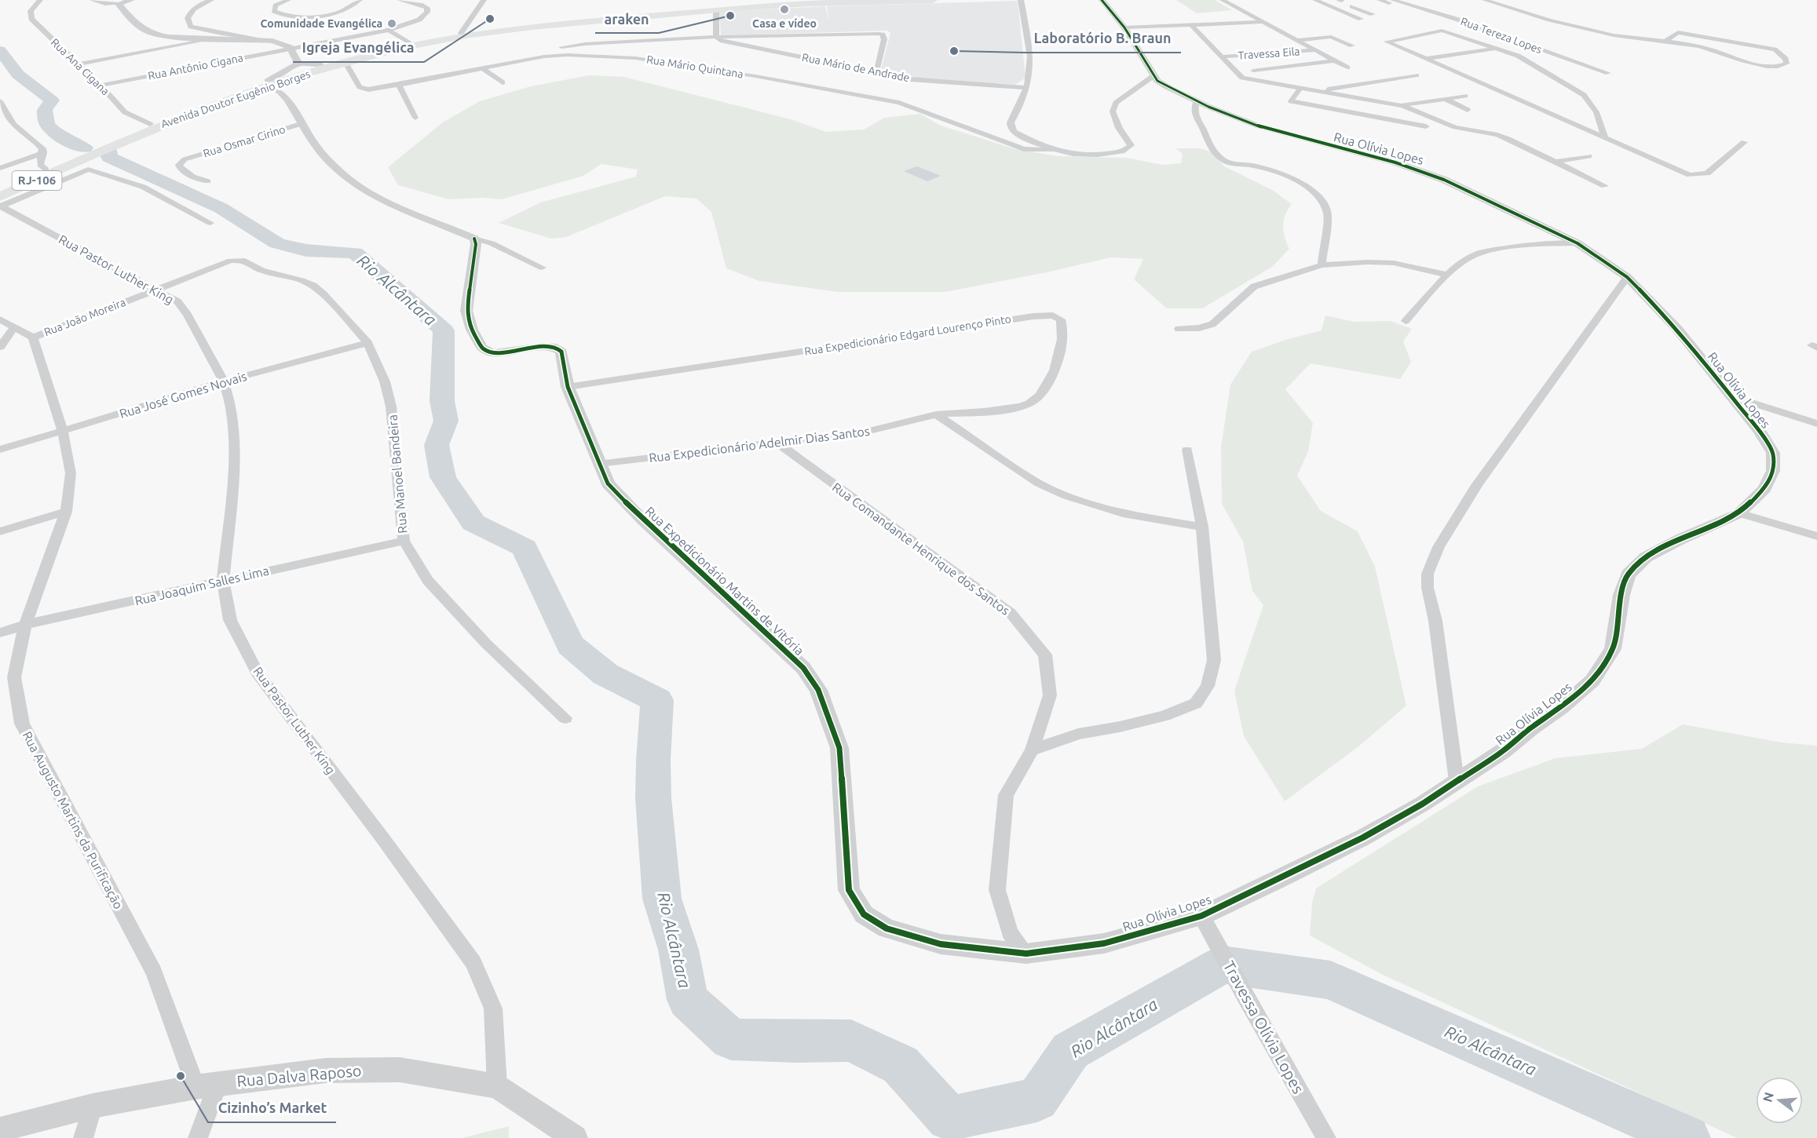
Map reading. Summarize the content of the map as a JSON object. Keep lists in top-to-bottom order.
{
  "streets": {
    "highway": ["Avenida Doutor Eugênio Borges", "RJ-106"],
    "street": [
      "Rua Tereza Lopes",
      "Travessa Eila",
      "Rua Ana Cigana",
      "Rua Antônio Cigana",
      "Rua Mário Quintana",
      "Rua Mário de Andrade",
      "Rua Osmar Cirino",
      "Rua Olívia Lopes",
      "Rua Pastor Luther King",
      "Rua João Moreira",
      "Rua Expedicionário Edgard Lourenço Pinto",
      "Rua José Gomes Novais",
      "Rua Expedicionário Adelmir Dias Santos",
      "Rua Manoel Bandeira",
      "Rua Comandante Henrique dos Santos",
      "Rua Expedicionário Martins de Vitória",
      "Rua Joaquim Salles Lima",
      "Rua Augusto Martins da Purificação",
      "Travessa Olívia Lopes",
      "Rua Dalva Raposo"
    ]
  },
  "crossings": [
    ["Rua Ana Cigana", "Rua Antônio Cigana"],
    ["Rua Ana Cigana", "Avenida Doutor Eugênio Borges"],
    ["Rua Mário Quintana", "Avenida Doutor Eugênio Borges"],
    ["Avenida Doutor Eugênio Borges", "Rua Pastor Luther King"],
    ["Rua Olívia Lopes", "Rua Comandante Henrique dos Santos"],
    ["Rua Olívia Lopes", "Rua Expedicionário Martins de Vitória"],
    ["Rua Olívia Lopes", "Travessa Olívia Lopes"],
    ["Rua Pastor Luther King", "Rua João Moreira"],
    ["Rua Pastor Luther King", "Rua José Gomes Novais"],
    ["Rua Pastor Luther King", "Rua Joaquim Salles Lima"],
    ["Rua Pastor Luther King", "Rua Dalva Raposo"],
    ["Rua João Moreira", "Rua Manoel Bandeira"],
    ["Rua João Moreira", "Rua Augusto Martins da Purificação"],
    ["Rua Expedicionário Edgard Lourenço Pinto", "Rua Expedicionário Adelmir Dias Santos"],
    ["Rua Expedicionário Edgard Lourenço Pinto", "Rua Expedicionário Martins de Vitória"],
    ["Rua José Gomes Novais", "Rua Manoel Bandeira"],
    ["Rua José Gomes Novais", "Rua Augusto Martins da Purificação"],
    ["Rua Expedicionário Adelmir Dias Santos", "Rua Comandante Henrique dos Santos"],
    ["Rua Expedicionário Adelmir Dias Santos", "Rua Expedicionário Martins de Vitória"],
    ["Rua Manoel Bandeira", "Rua Joaquim Salles Lima"],
    ["Rua Comandante Henrique dos Santos", "Rua Expedicionário Martins de Vitória"],
    ["Rua Joaquim Salles Lima", "Rua Augusto Martins da Purificação"],
    ["Rua Augusto Martins da Purificação", "Rua Dalva Raposo"]
  ],
  "water": ["Rio Alcântara"],
  "places": [
    "Casa e vídeo",
    "araken",
    "Igreja Evangélica",
    "Comunidade Evangélica",
    "Laboratório B. Braun",
    "Cizinho’s Market"
  ],
  "north": "left"
}
